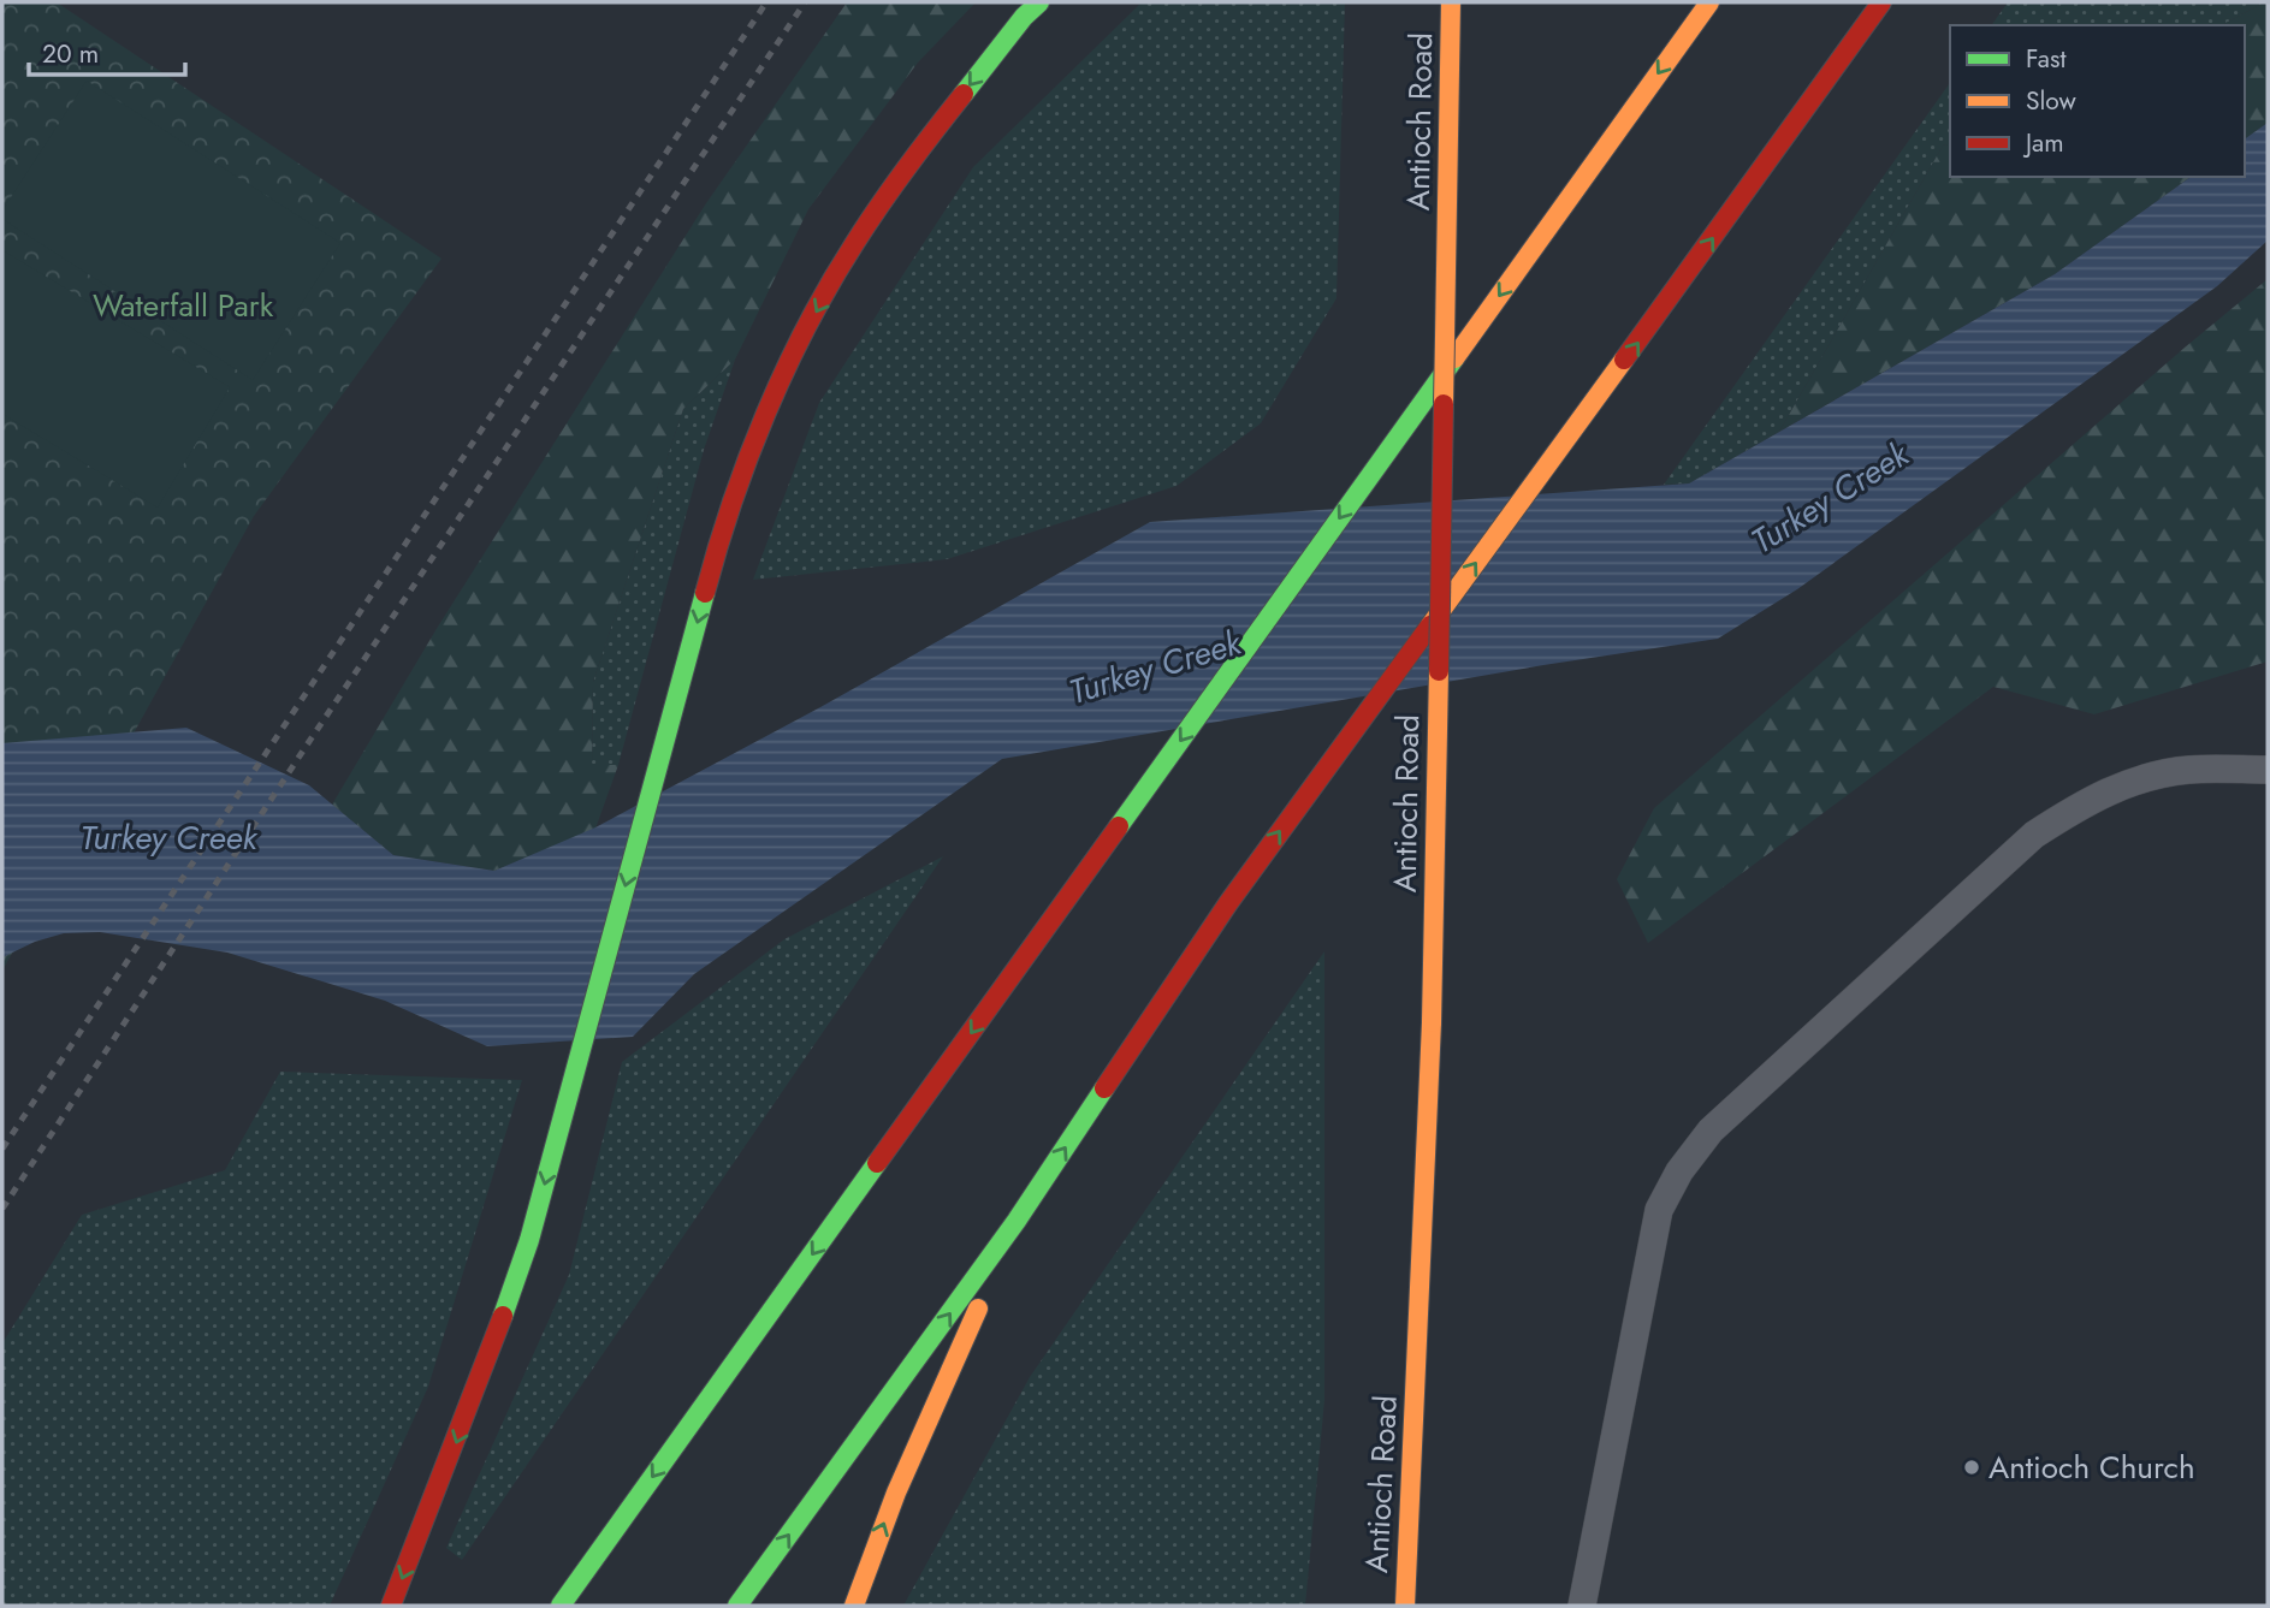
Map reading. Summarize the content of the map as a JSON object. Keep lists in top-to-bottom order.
{
  "streets": {
    "main road": ["Antioch Road"]
  },
  "water": ["Turkey Creek"],
  "parks": ["Waterfall Park"],
  "places": ["Antioch Church"],
  "legend": ["Fast", "Slow", "Jam"],
  "scale_bar": "20 m"
}
